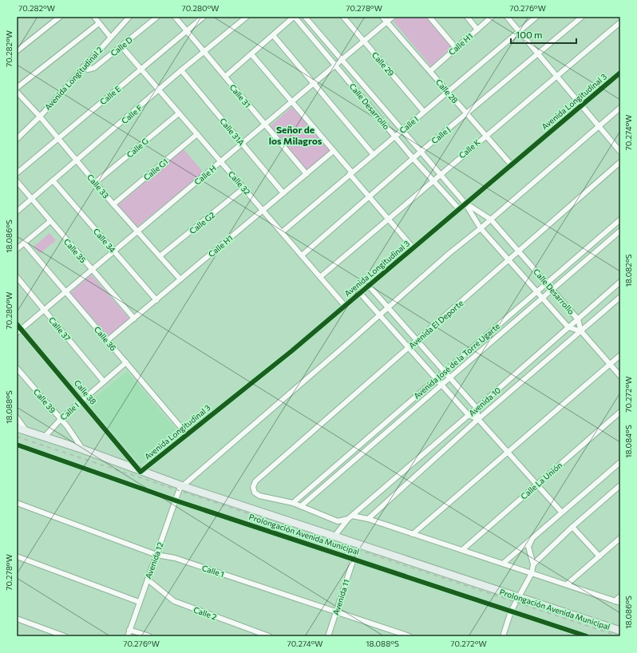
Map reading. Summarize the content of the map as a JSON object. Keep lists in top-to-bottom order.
{
  "streets": {
    "main road": ["Prolongación Avenida Municipal"],
    "street": [
      "Calle H1",
      "Calle D",
      "Calle 29",
      "Avenida Longitudinal 2",
      "Calle 28",
      "Calle E",
      "Calle 31",
      "Avenida Longitudinal 3",
      "Calle Desarrollo",
      "Calle F",
      "Calle I",
      "Calle 31A",
      "Calle J",
      "Calle G",
      "Calle K",
      "Calle G1",
      "Calle H",
      "Calle 32",
      "Calle 33",
      "Calle G2",
      "Calle 34",
      "Calle 35",
      "Avenida El Deporte",
      "Calle 37",
      "Calle 36",
      "Avenida José de la Torre Ugarte",
      "Calle 38",
      "Calle 39",
      "Avenida 10",
      "Calle La Unión",
      "Avenida 12",
      "Calle 1",
      "Avenida 11",
      "Calle 2"
    ]
  },
  "crossings": [
    ["Calle H1", "Calle 28"],
    ["Calle H1", "Calle 31"],
    ["Calle H1", "Calle 31A"],
    ["Calle H1", "Calle 32"],
    ["Calle H1", "Calle 33"],
    ["Calle H1", "Calle 34"],
    ["Calle H1", "Calle 35"],
    ["Calle H1", "Calle 36"],
    ["Calle D", "Avenida Longitudinal 2"],
    ["Calle D", "Calle 32"],
    ["Calle 29", "Calle I"],
    ["Calle 29", "Calle H"],
    ["Avenida Longitudinal 2", "Calle 33"],
    ["Calle 28", "Avenida Longitudinal 3"],
    ["Calle 28", "Calle I"],
    ["Calle 28", "Calle J"],
    ["Calle 28", "Calle K"],
    ["Calle 28", "Calle H"],
    ["Calle E", "Calle 31"],
    ["Calle E", "Calle 32"],
    ["Calle E", "Calle 33"],
    ["Calle 31", "Calle F"],
    ["Calle 31", "Calle H"],
    ["Avenida Longitudinal 3", "Calle Desarrollo"],
    ["Avenida Longitudinal 3", "Calle 32"],
    ["Avenida Longitudinal 3", "Calle 36"],
    ["Avenida Longitudinal 3", "Calle 38"],
    ["Avenida Longitudinal 3", "Prolongación Avenida Municipal"],
    ["Calle Desarrollo", "Calle I"],
    ["Calle Desarrollo", "Calle J"],
    ["Calle Desarrollo", "Calle K"],
    ["Calle Desarrollo", "Calle H"],
    ["Calle Desarrollo", "Avenida El Deporte"],
    ["Calle Desarrollo", "Avenida José de la Torre Ugarte"],
    ["Calle Desarrollo", "Avenida 10"],
    ["Calle F", "Calle 31A"],
    ["Calle F", "Calle 32"],
    ["Calle F", "Calle 33"],
    ["Calle F", "Calle 34"],
    ["Calle F", "Calle 35"],
    ["Calle I", "Calle 32"],
    ["Calle I", "Calle 37"],
    ["Calle I", "Calle 36"],
    ["Calle I", "Calle 38"],
    ["Calle I", "Calle 39"],
    ["Calle I", "Prolongación Avenida Municipal"],
    ["Calle 31A", "Calle H"],
    ["Calle J", "Calle 32"],
    ["Calle G", "Calle 32"],
    ["Calle G", "Calle 33"],
    ["Calle K", "Calle 32"],
    ["Calle G1", "Calle 32"],
    ["Calle G1", "Calle 33"],
    ["Calle H", "Calle 32"],
    ["Calle H", "Calle 33"],
    ["Calle H", "Calle 34"],
    ["Calle H", "Calle 35"],
    ["Calle H", "Calle 37"],
    ["Calle H", "Calle 36"],
    ["Calle H", "Calle 38"],
    ["Calle 32", "Calle G2"],
    ["Calle 33", "Calle G2"],
    ["Avenida El Deporte", "Avenida José de la Torre Ugarte"],
    ["Calle 38", "Prolongación Avenida Municipal"],
    ["Calle 39", "Prolongación Avenida Municipal"],
    ["Avenida 10", "Prolongación Avenida Municipal"],
    ["Prolongación Avenida Municipal", "Avenida 12"],
    ["Prolongación Avenida Municipal", "Avenida 11"],
    ["Avenida 12", "Calle 1"],
    ["Avenida 12", "Calle 2"],
    ["Calle 1", "Avenida 11"]
  ],
  "districts": ["Señor de los Milagros"],
  "scale_bar": "100 m",
  "coordinates": [
    "70.282°W",
    "70.280°W",
    "70.278°W",
    "70.276°W",
    "70.274°W",
    "18.086°S",
    "18.082°S",
    "70.272°W",
    "18.088°S",
    "18.084°S"
  ]
}
